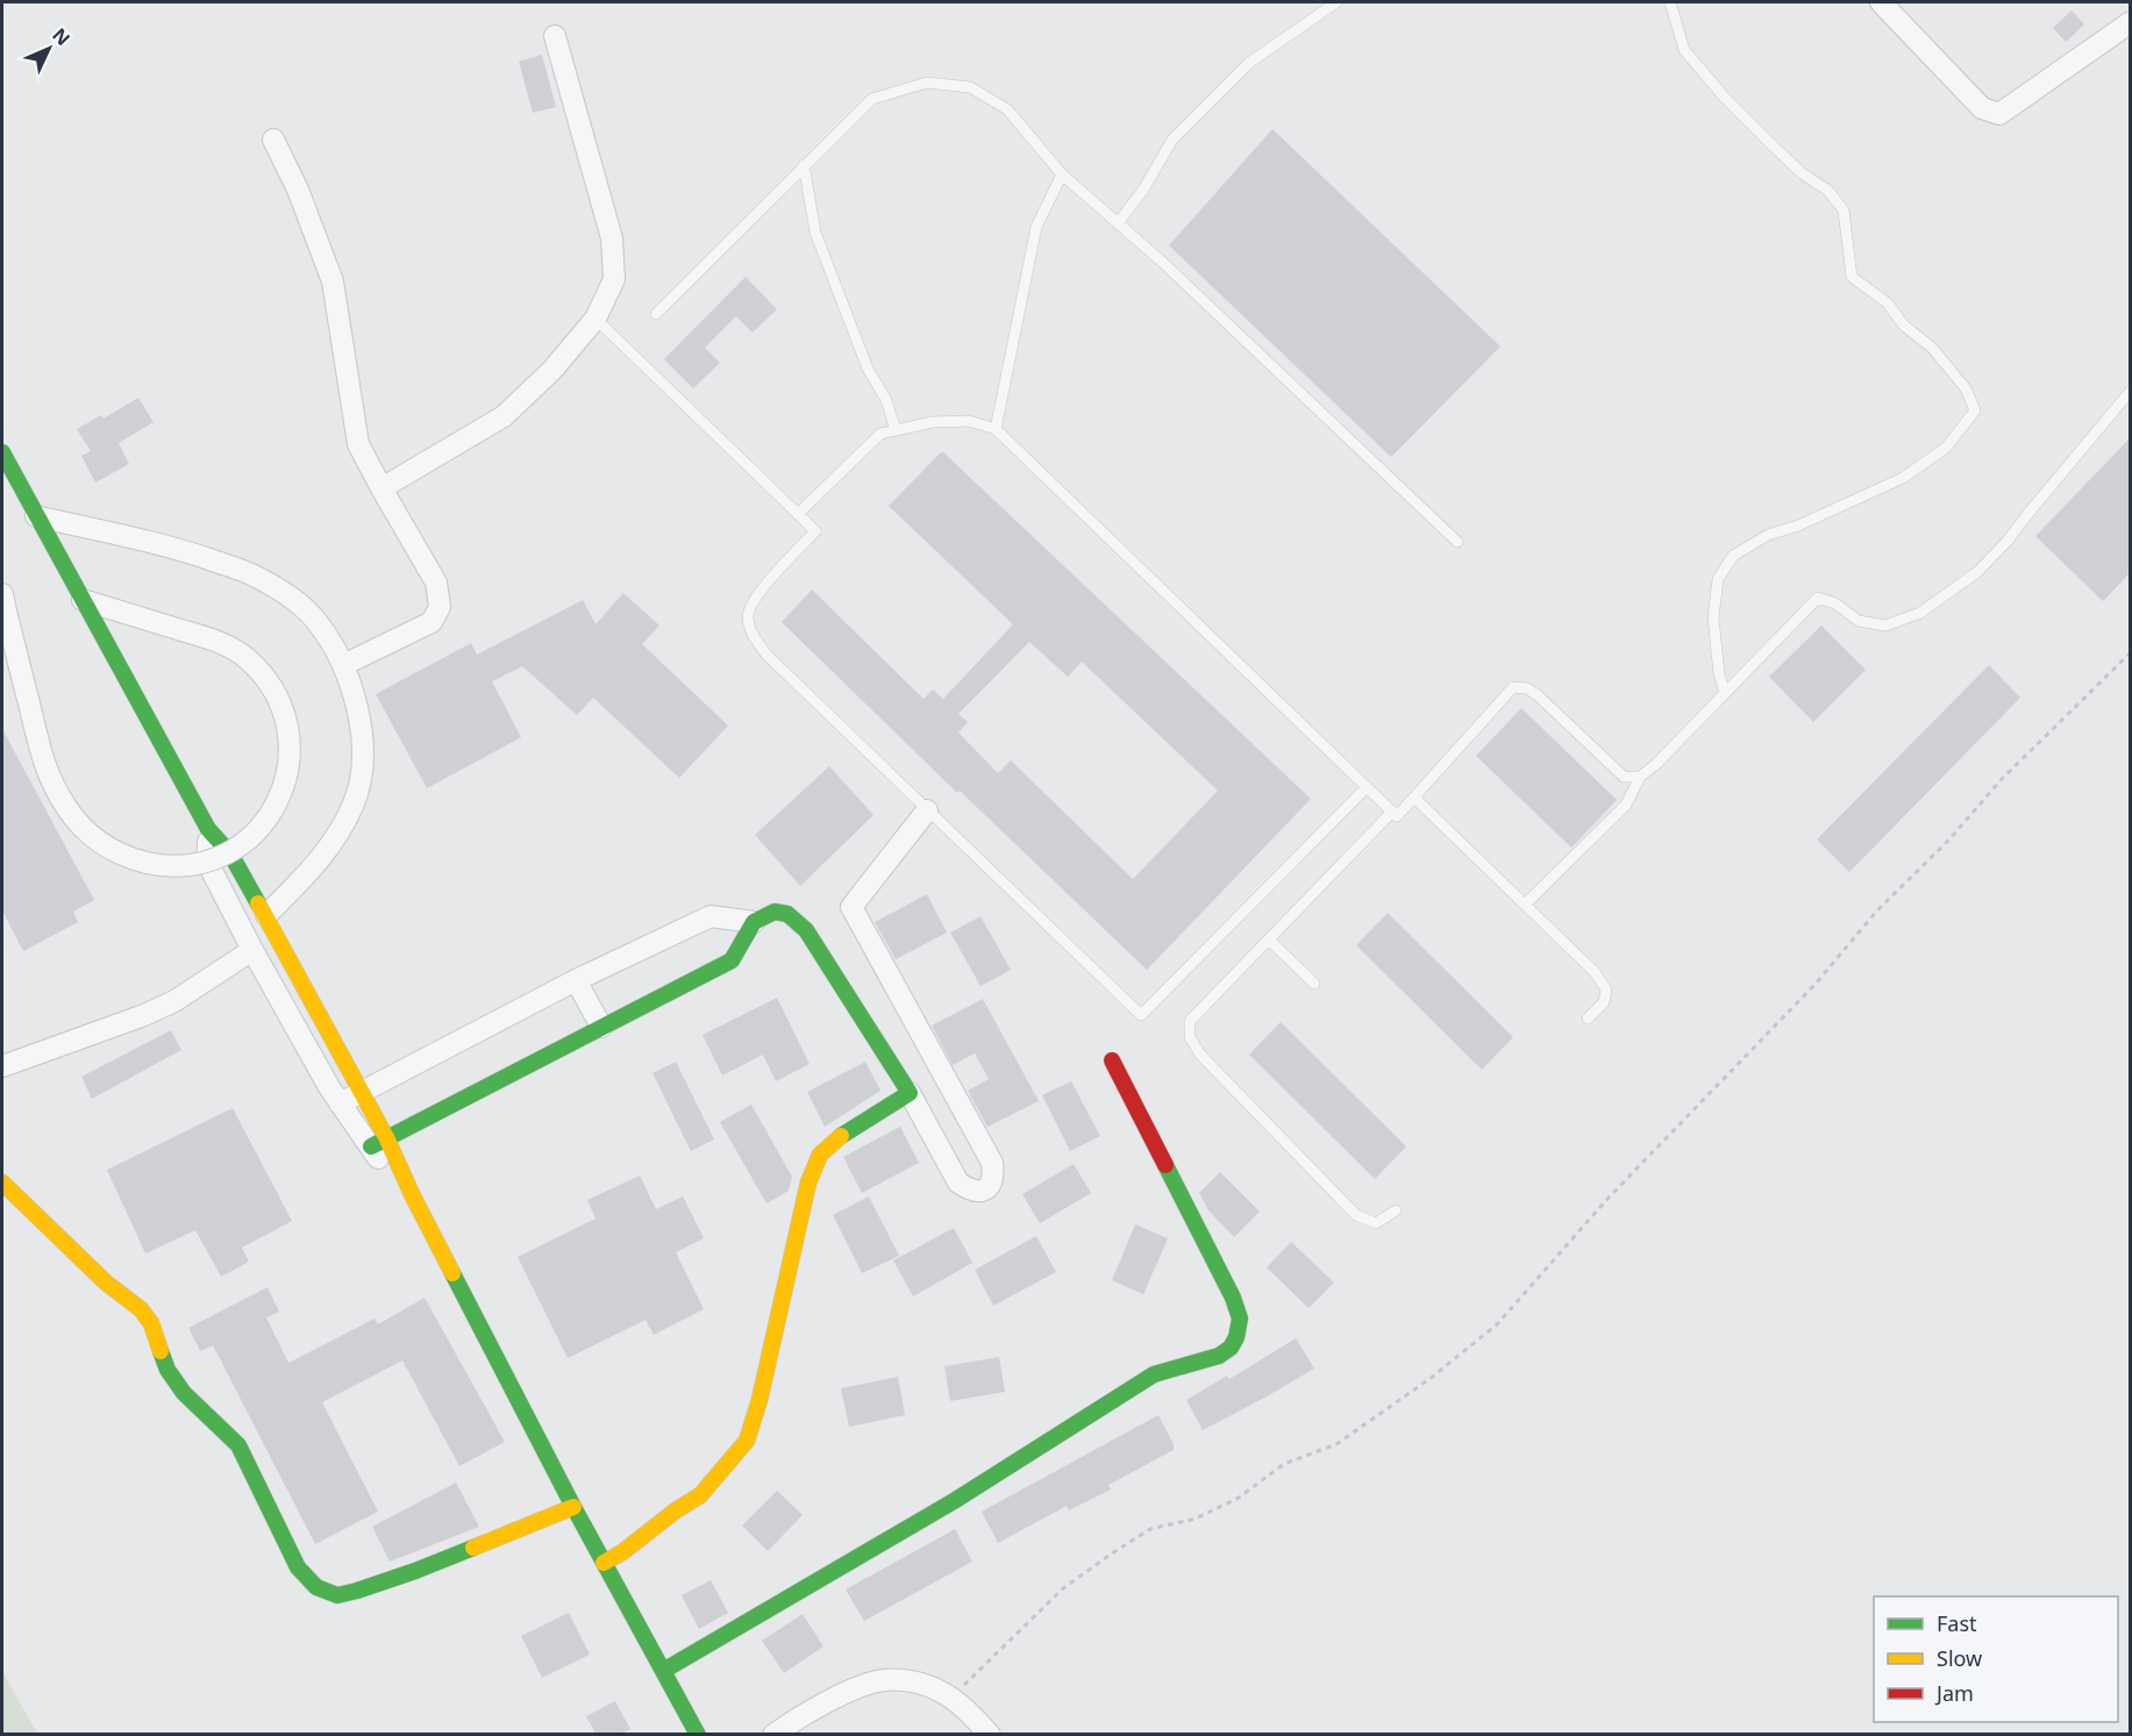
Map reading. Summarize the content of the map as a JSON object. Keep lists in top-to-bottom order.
{
  "legend": ["Fast", "Slow", "Jam"],
  "north": "top right"
}
